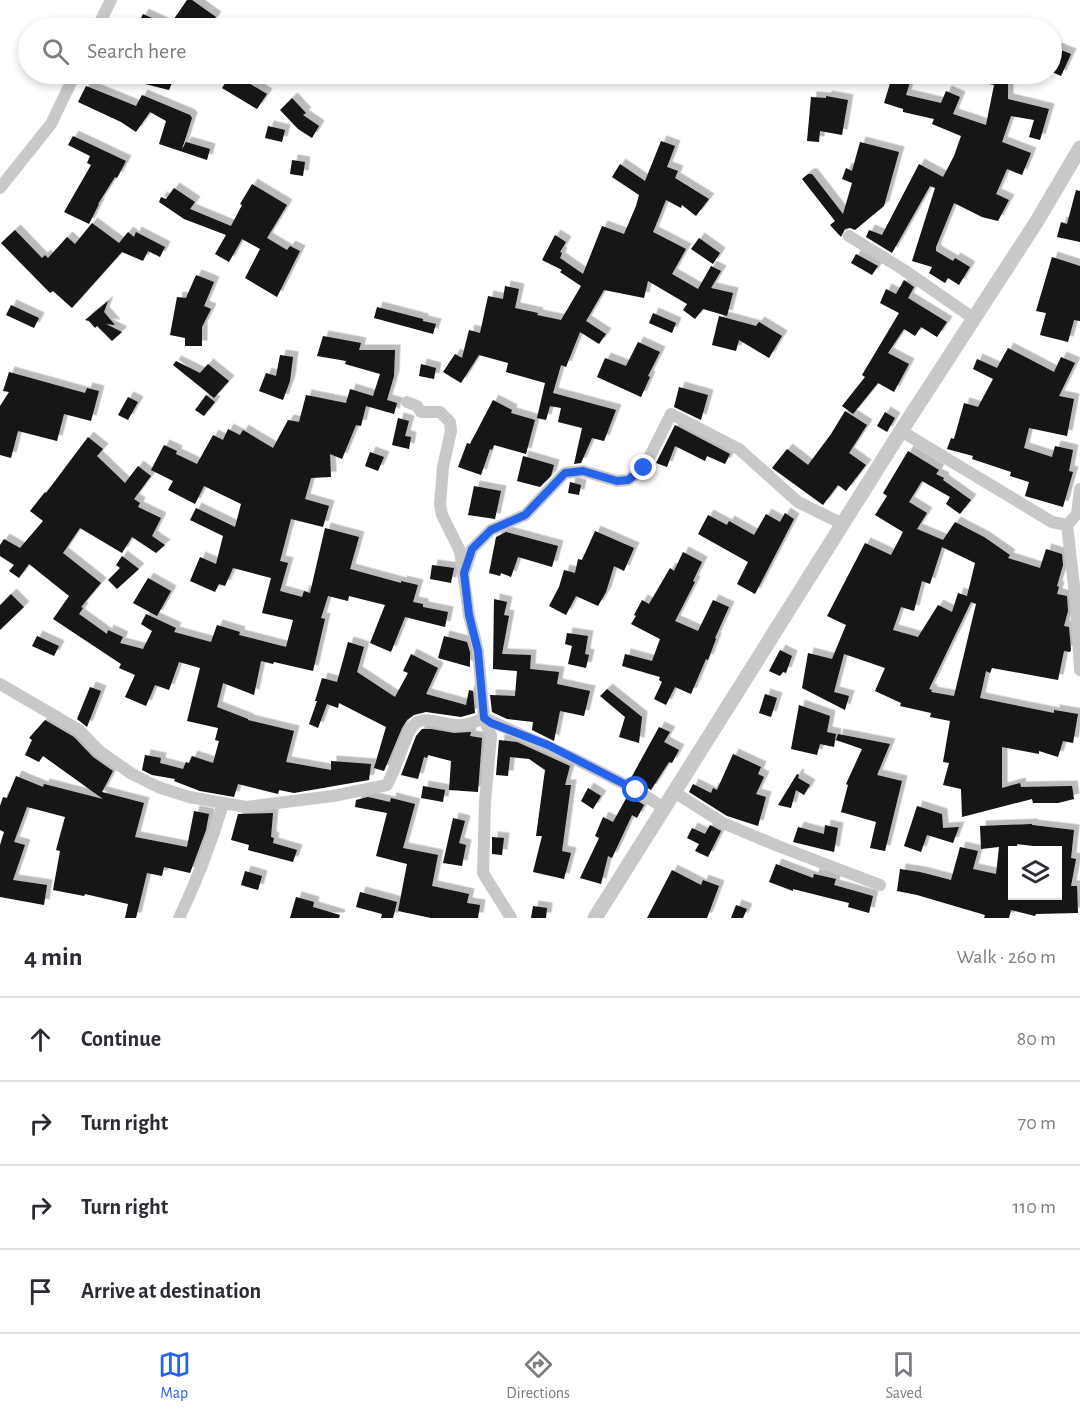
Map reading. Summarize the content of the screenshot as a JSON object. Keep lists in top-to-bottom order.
{
  "page": {
    "search": "Search here",
    "heading": ["4 min", "Walk · 260 m"],
    "list": [
      ["Continue", "80 m"],
      ["Turn right", "70 m"],
      ["Turn right", "110 m"],
      "Arrive at destination"
    ],
    "nav": ["Map", "Directions", "Saved"]
  }
}
